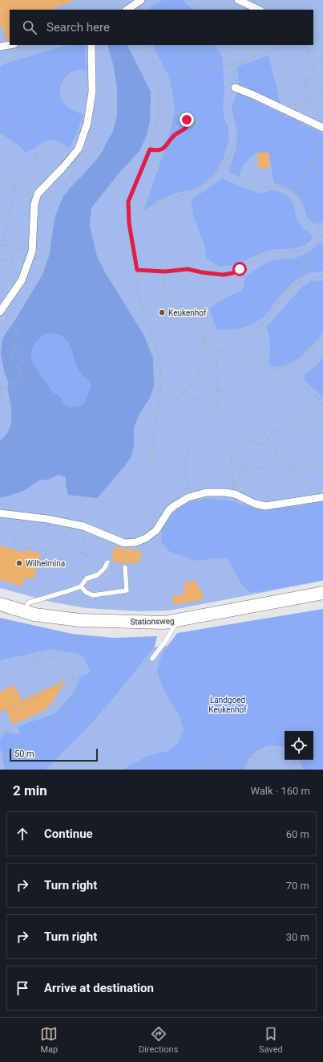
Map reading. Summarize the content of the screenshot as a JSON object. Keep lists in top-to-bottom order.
{
  "streets": {
    "main road": ["Stationsweg"]
  },
  "parks": ["Landgoed Keukenhof"],
  "places": ["Keukenhof", "Wilhelmina"],
  "scale_bar": "50 m",
  "page": {
    "search": "Search here",
    "scale": "50 m",
    "heading": ["2 min", "Walk · 160 m"],
    "list": [
      ["Continue", "60 m"],
      ["Turn right", "70 m"],
      ["Turn right", "30 m"],
      "Arrive at destination"
    ],
    "nav": ["Map", "Directions", "Saved"]
  }
}
